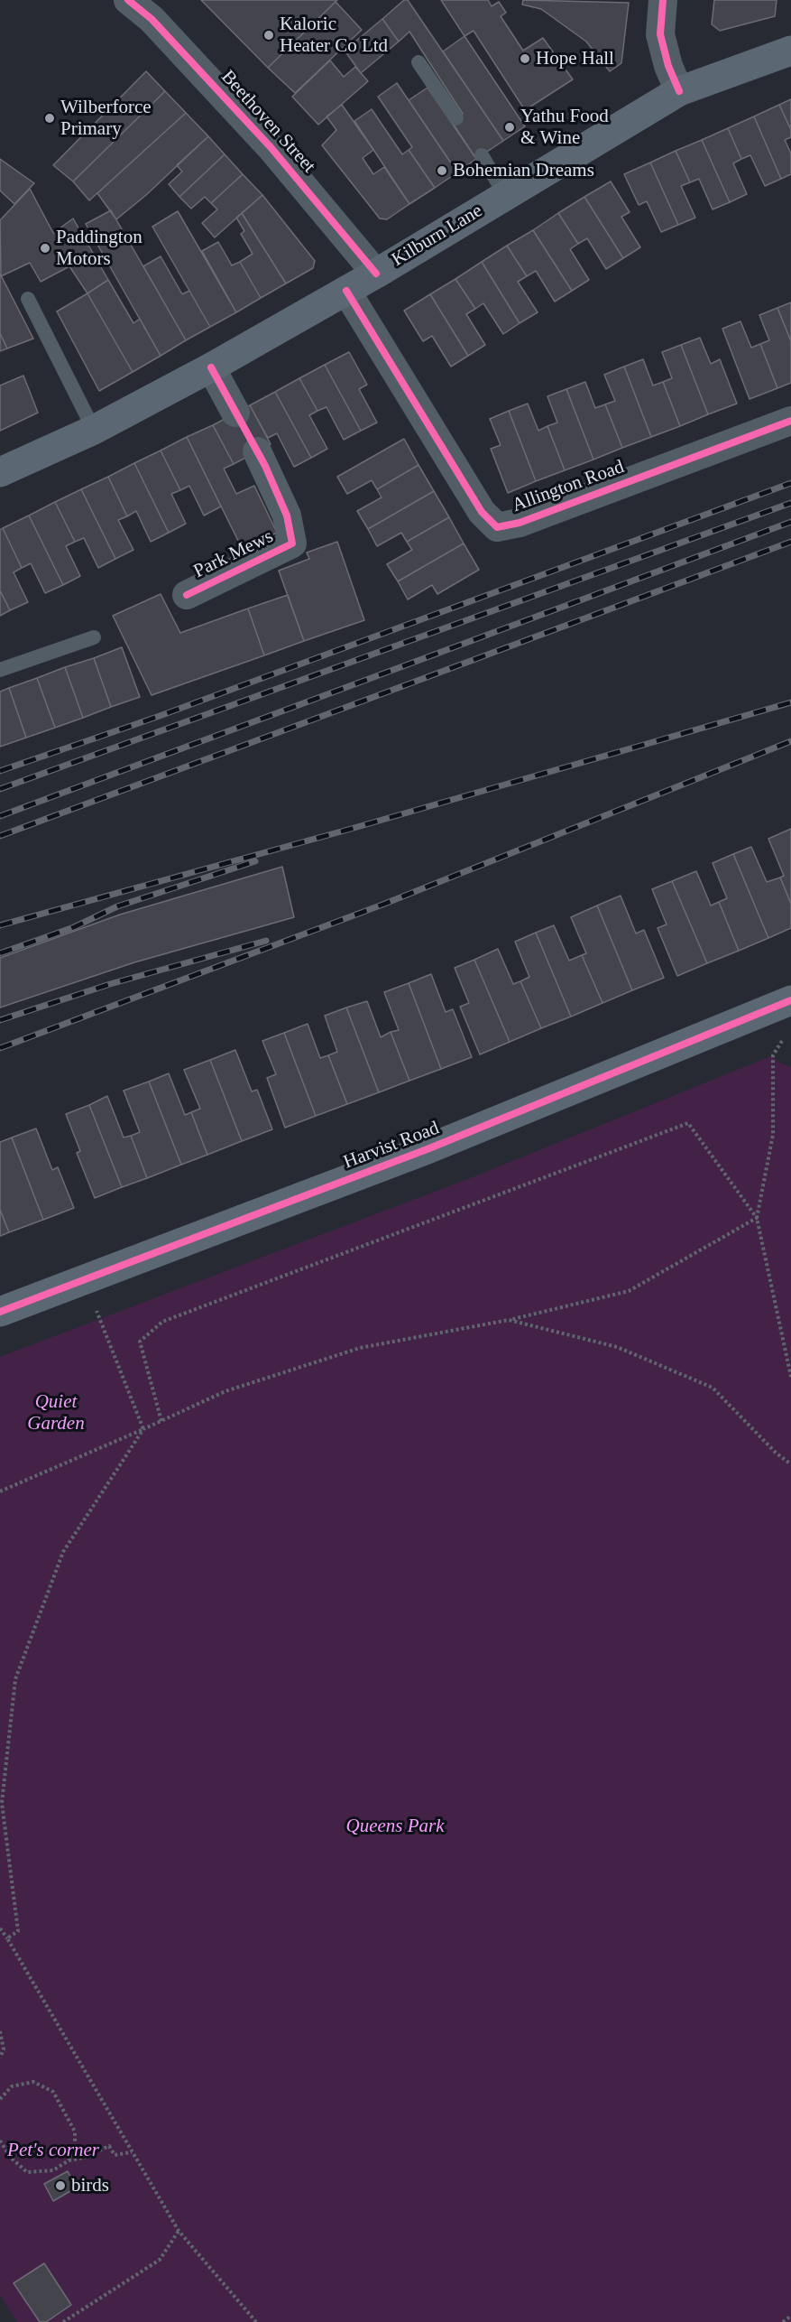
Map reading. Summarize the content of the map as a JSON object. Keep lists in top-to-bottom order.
{
  "streets": {
    "main road": ["Kilburn Lane", "Harvist Road"],
    "street": ["Beethoven Street", "Allington Road", "Park Mews"]
  },
  "crossings": [
    ["Beethoven Street", "Kilburn Lane"],
    ["Kilburn Lane", "Allington Road"]
  ],
  "parks": ["Quiet Garden", "Queens Park", "Pet's corner"],
  "places": [
    "Kaloric Heater Co Ltd",
    "Hope Hall",
    "Wilberforce Primary",
    "Yathu Food & Wine",
    "Bohemian Dreams",
    "Paddington Motors",
    "birds"
  ]
}
